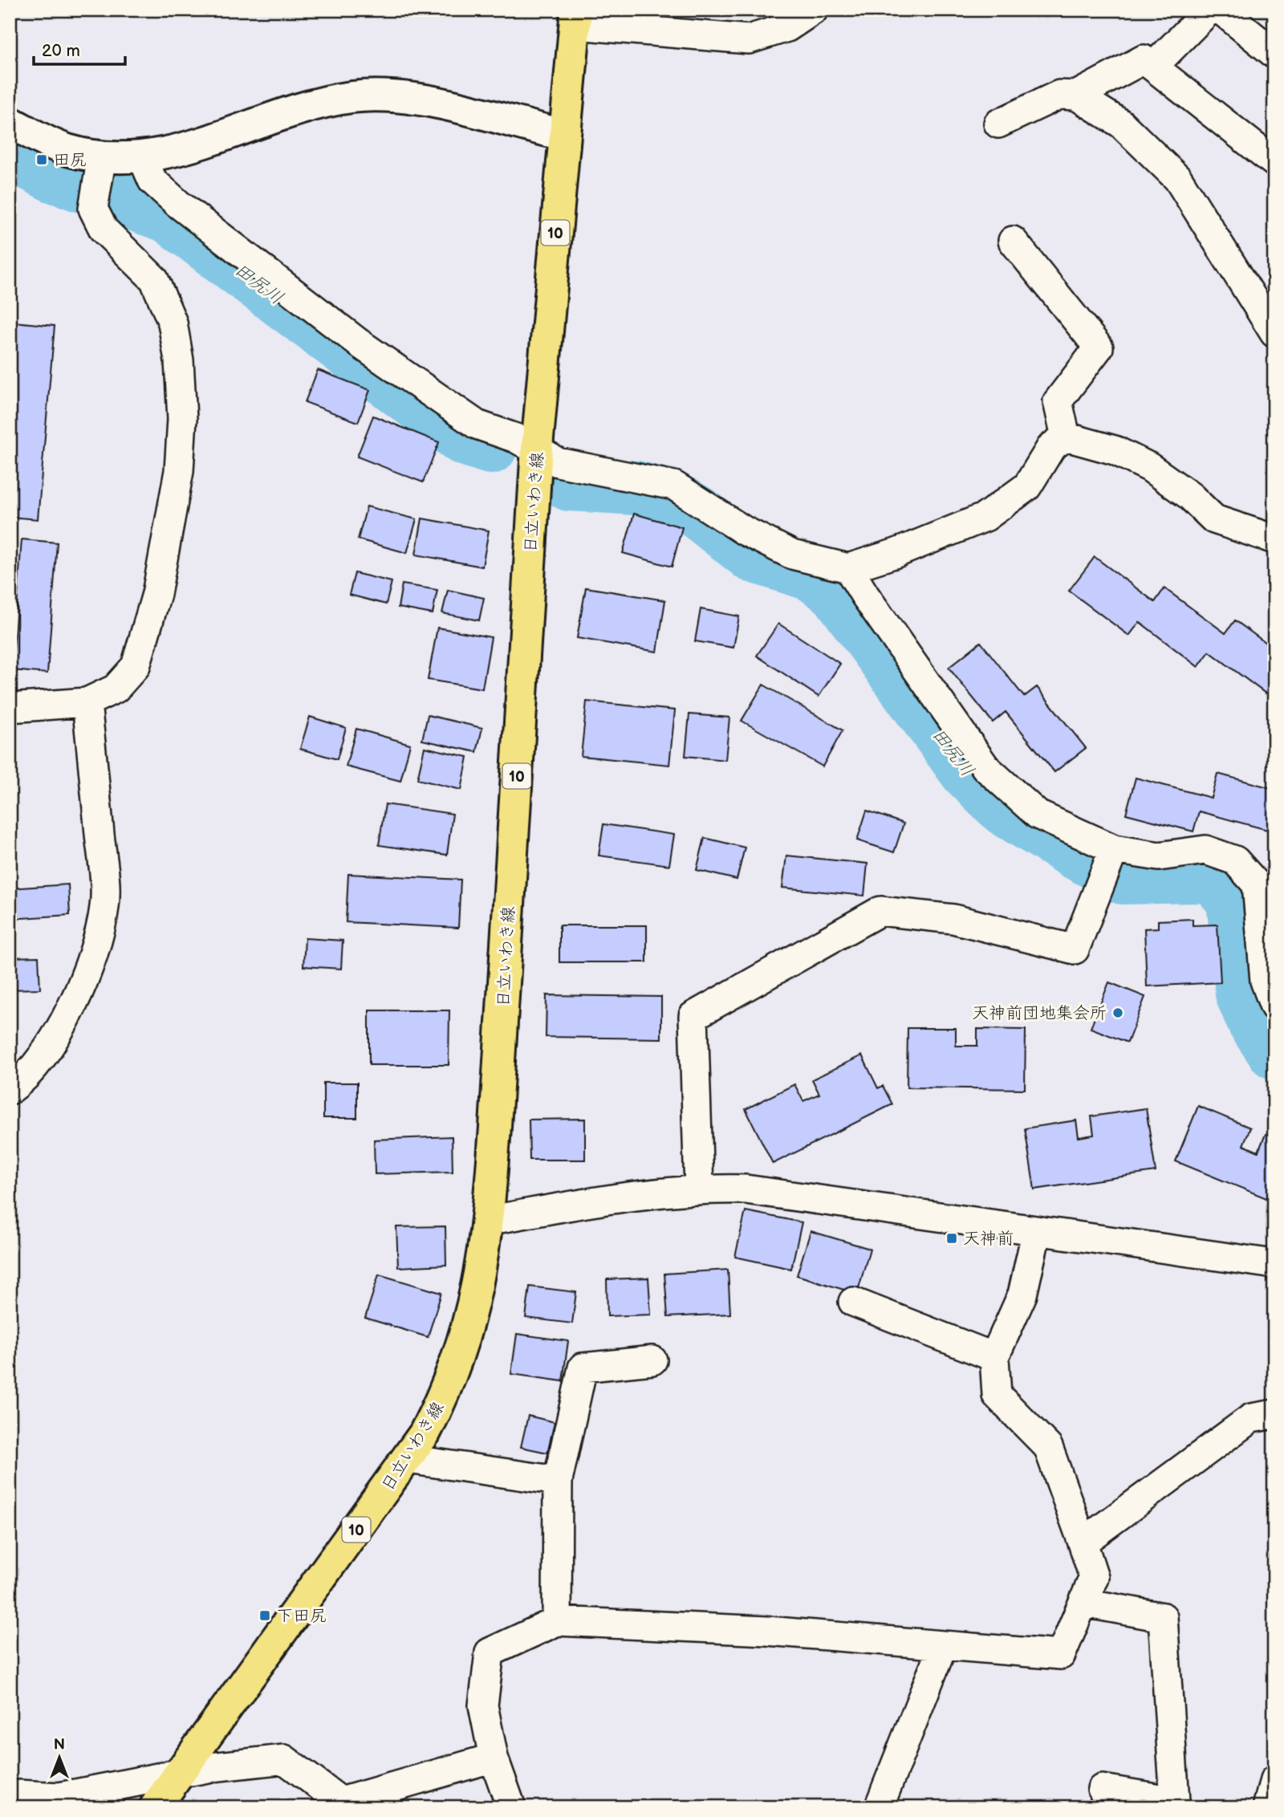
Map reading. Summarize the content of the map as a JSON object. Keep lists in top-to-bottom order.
{
  "streets": {
    "main road": ["10", "日立いわき線"]
  },
  "water": ["田尻川"],
  "places": {
    "transit": ["田尻", "天神前", "下田尻"],
    "other": ["天神前団地集会所"]
  },
  "scale_bar": "20 m",
  "north": "top"
}
